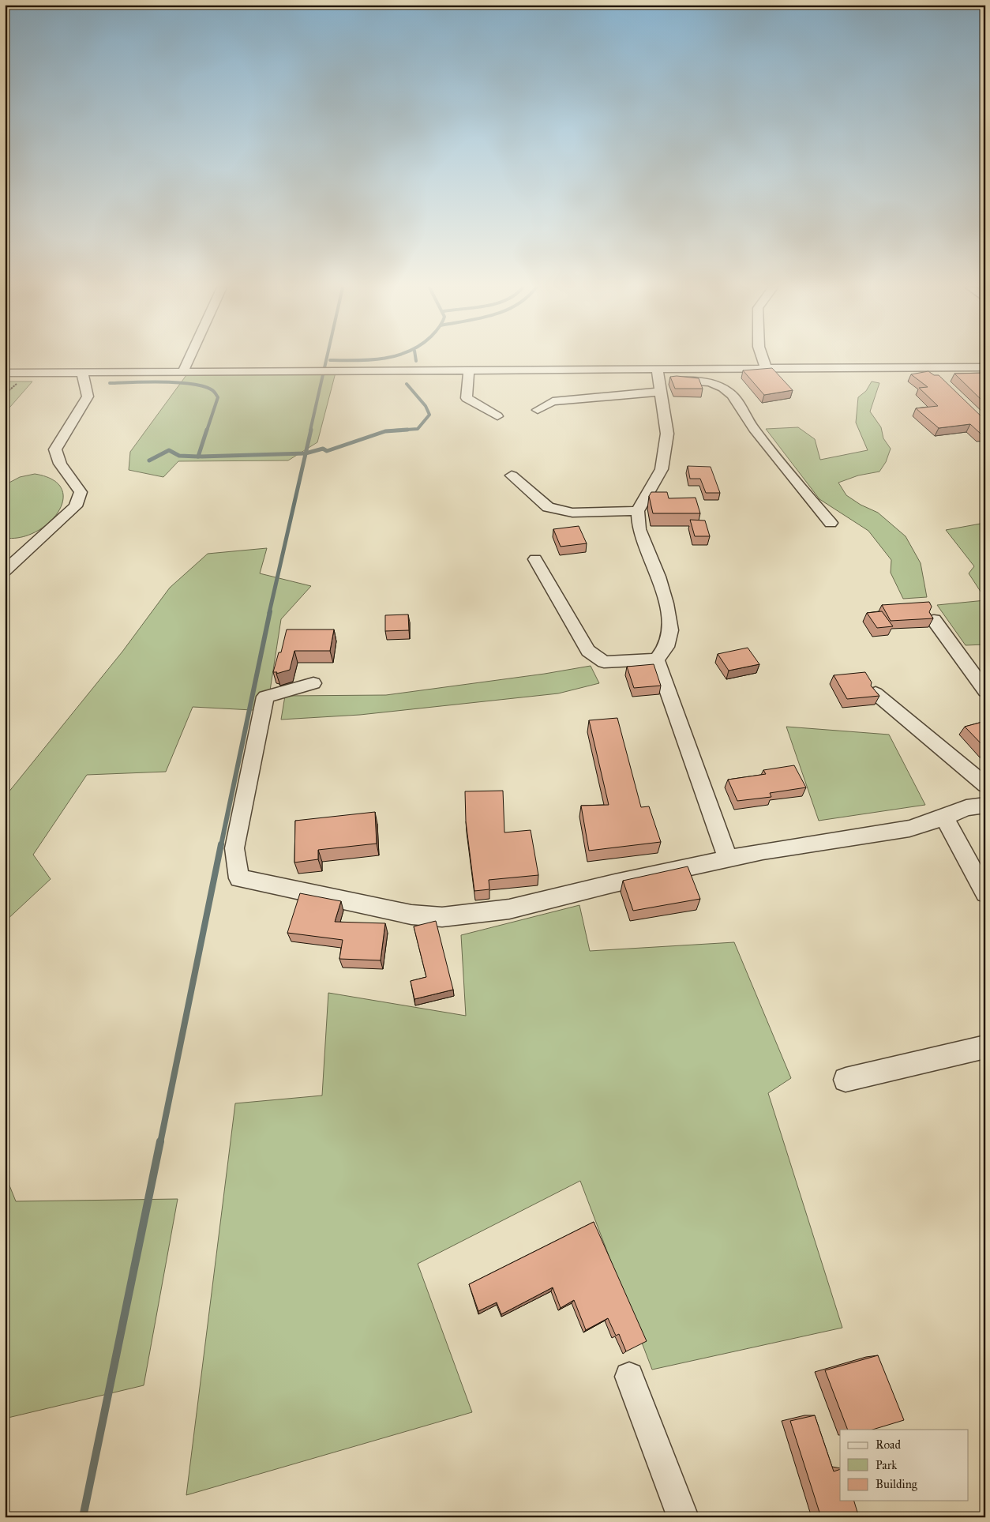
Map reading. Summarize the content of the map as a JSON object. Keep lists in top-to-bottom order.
{
  "legend": ["Road", "Park", "Building"]
}
